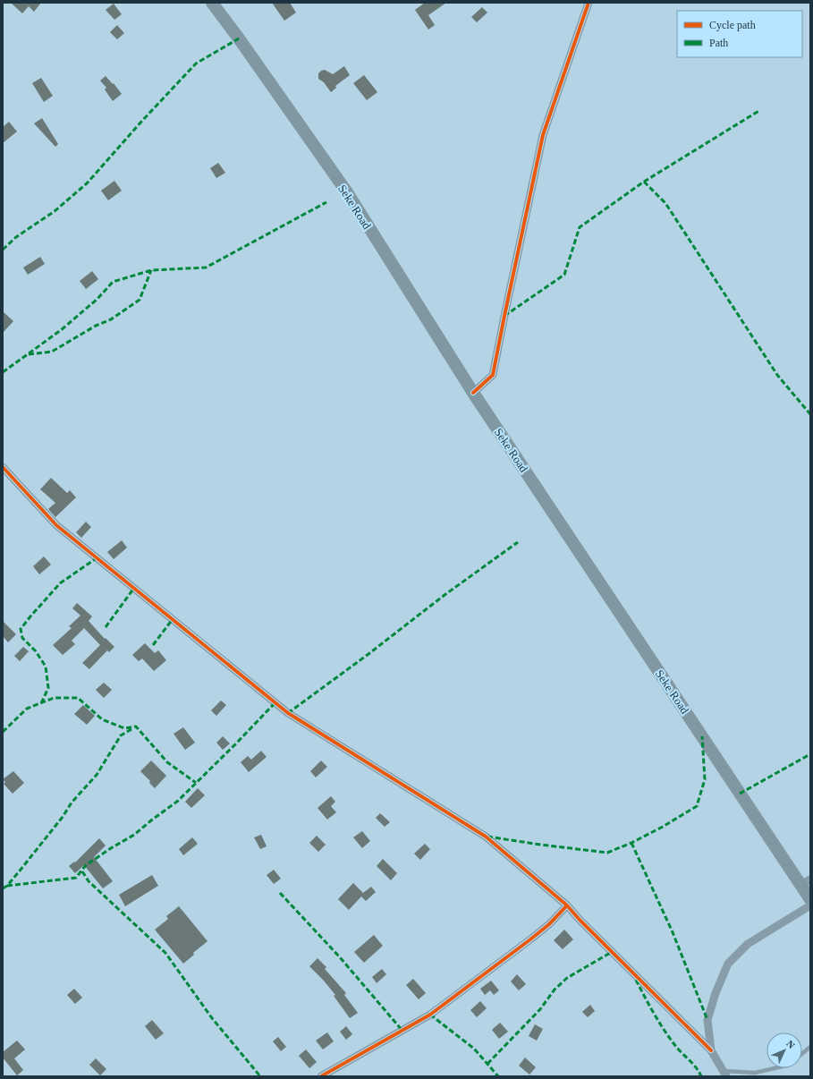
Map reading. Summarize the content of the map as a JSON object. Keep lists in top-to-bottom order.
{
  "streets": {
    "main road": ["Seke Road"]
  },
  "legend": ["Cycle path", "Path"],
  "north": "top right"
}
